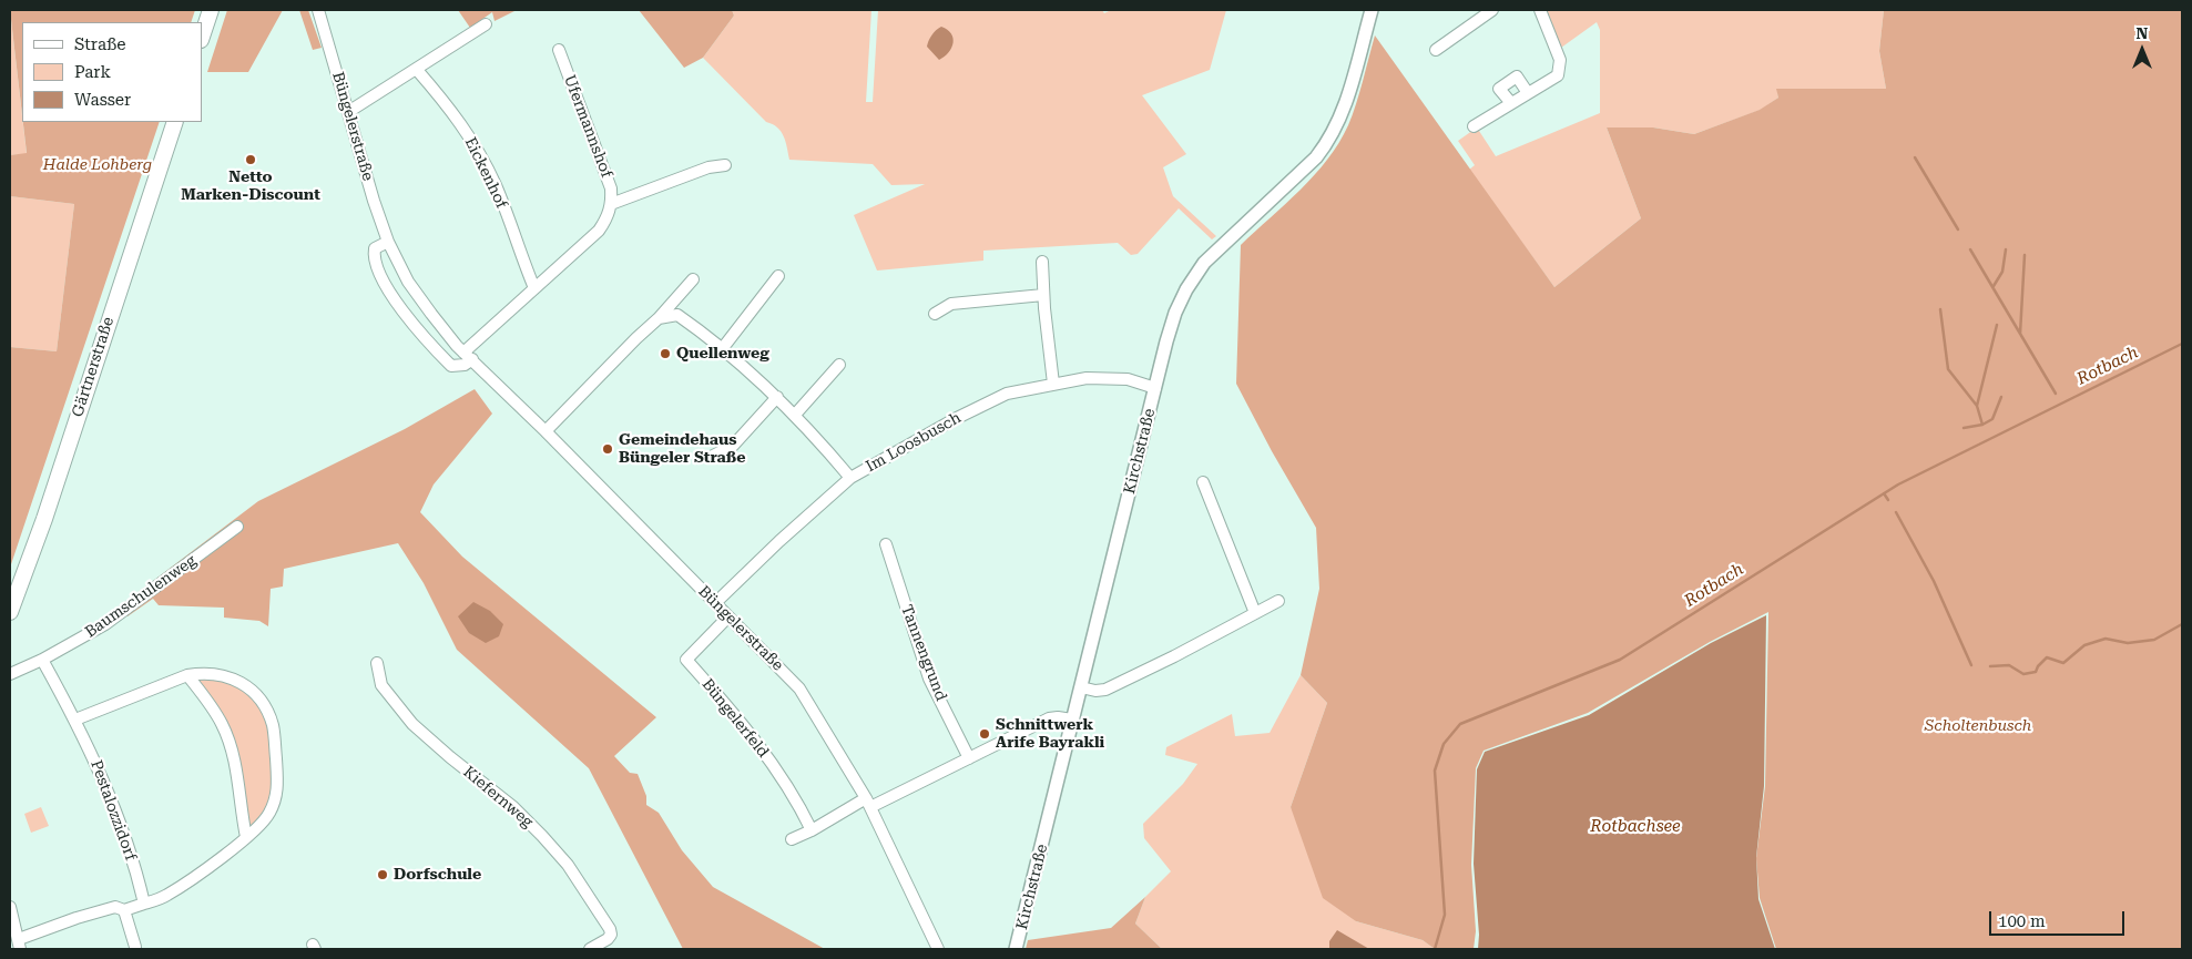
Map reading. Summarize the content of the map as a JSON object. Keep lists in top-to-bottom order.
{
  "streets": {
    "main road": ["Gärtnerstraße"],
    "street": [
      "Büngelerstraße",
      "Ufermannshof",
      "Eickenhof",
      "Im Loosbusch",
      "Kirchstraße",
      "Baumschulenweg",
      "Tannengrund",
      "Büngelerfeld",
      "Kiefernweg",
      "Pestalozzidorf"
    ]
  },
  "crossings": [
    ["Büngelerstraße", "Im Loosbusch"],
    ["Büngelerstraße", "Büngelerfeld"],
    ["Im Loosbusch", "Kirchstraße"],
    ["Baumschulenweg", "Pestalozzidorf"]
  ],
  "water": ["Rotbach", "Rotbachsee"],
  "parks": ["Halde Lohberg", "Scholtenbusch"],
  "places": [
    "Netto Marken-Discount",
    "Quellenweg",
    "Gemeindehaus Büngeler Straße",
    "Schnittwerk Arife Bayrakli",
    "Dorfschule"
  ],
  "legend": ["Straße", "Park", "Wasser"],
  "scale_bar": "100 m",
  "north": "top"
}
